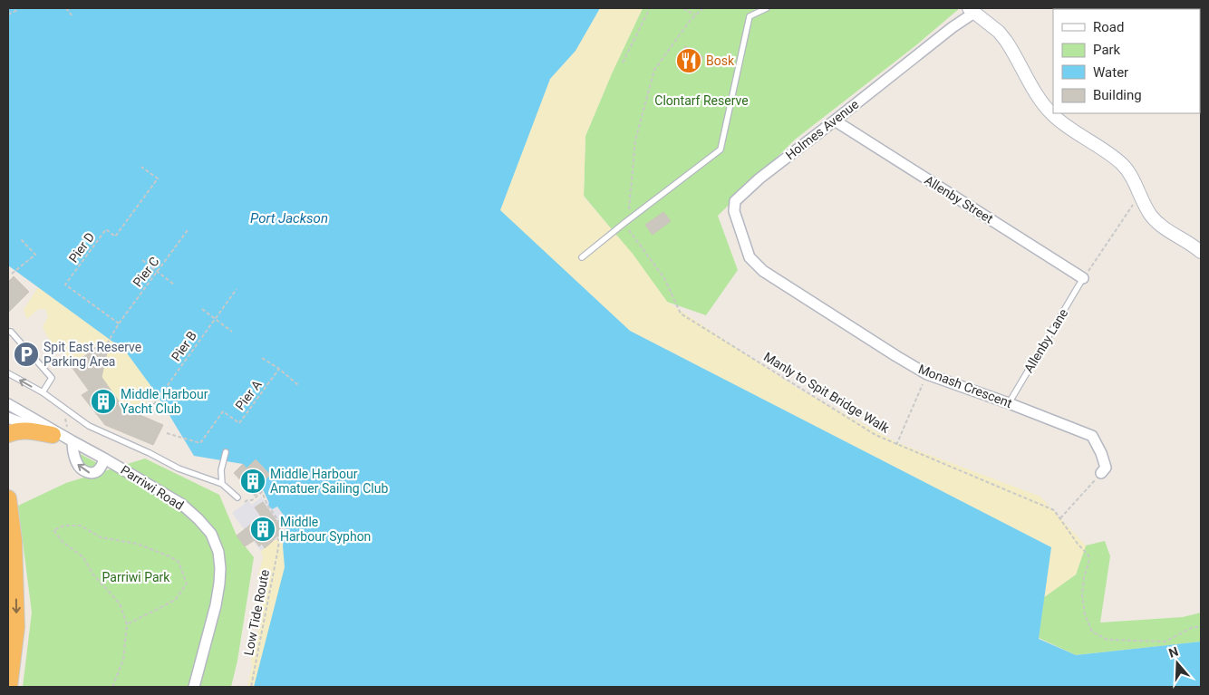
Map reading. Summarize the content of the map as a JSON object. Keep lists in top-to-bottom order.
{
  "streets": {
    "street": [
      "Holmes Avenue",
      "Allenby Street",
      "Monash Crescent",
      "Parriwi Road"
    ],
    "lane": ["Allenby Lane"],
    "path": [
      "Pier D",
      "Pier C",
      "Pier B",
      "Manly to Spit Bridge Walk",
      "Pier A",
      "Low Tide Route"
    ]
  },
  "crossings": [
    ["Holmes Avenue", "Allenby Street"],
    ["Holmes Avenue", "Monash Crescent"],
    ["Allenby Street", "Allenby Lane"],
    ["Pier D", "Pier C"],
    ["Allenby Lane", "Monash Crescent"]
  ],
  "water": ["Port Jackson"],
  "parks": ["Clontarf Reserve", "Parriwi Park"],
  "places": {
    "restaurant": ["Bosk"],
    "parking": ["Spit East Reserve Parking Area"],
    "building": ["Middle Harbour Yacht Club", "Middle Harbour Amatuer Sailing Club", "Middle Harbour Syphon"]
  },
  "legend": [
    "Road",
    "Park",
    "Water",
    "Building"
  ],
  "north": "top"
}
